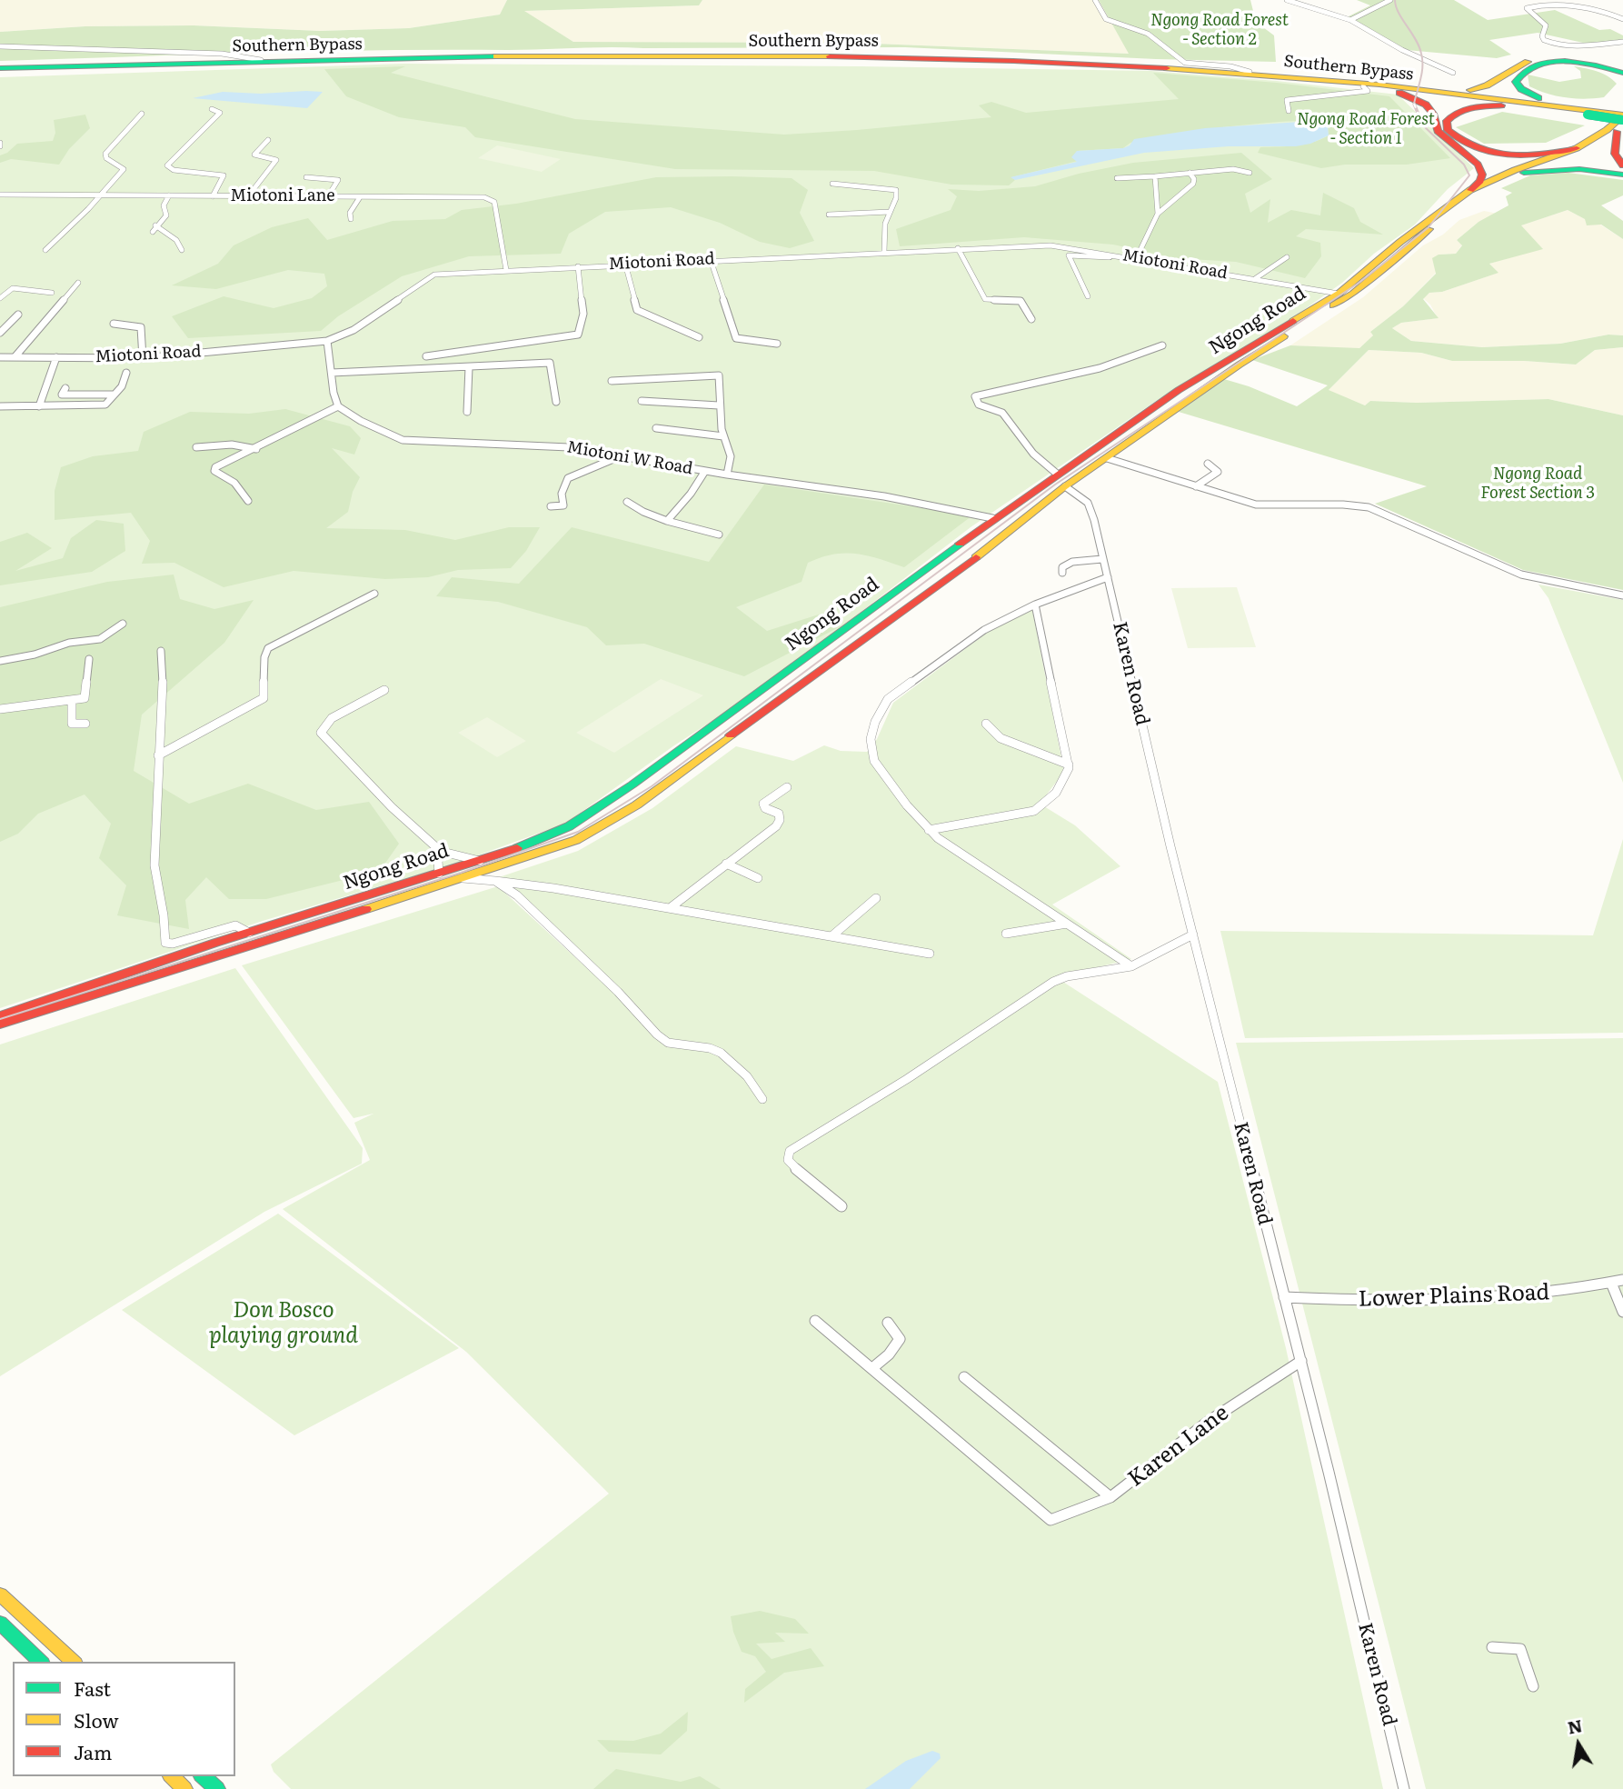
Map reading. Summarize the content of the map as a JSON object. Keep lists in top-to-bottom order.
{
  "streets": {
    "main road": ["Southern Bypass", "Ngong Road"],
    "street": [
      "Miotoni Lane",
      "Miotoni Road",
      "Miotoni W Road",
      "Karen Road",
      "Lower Plains Road",
      "Karen Lane"
    ]
  },
  "crossings": [
    ["Southern Bypass", "Ngong Road"],
    ["Miotoni Lane", "Miotoni Road"],
    ["Miotoni Road", "Ngong Road"],
    ["Ngong Road", "Miotoni W Road"],
    ["Ngong Road", "Karen Road"],
    ["Karen Road", "Lower Plains Road"],
    ["Karen Road", "Karen Lane"]
  ],
  "parks": [
    "Ngong Road Forest - Section 2",
    "Ngong Road Forest - Section 1",
    "Ngong Road Forest Section 3",
    "Don Bosco playing ground"
  ],
  "legend": ["Fast", "Slow", "Jam"],
  "north": "top"
}
